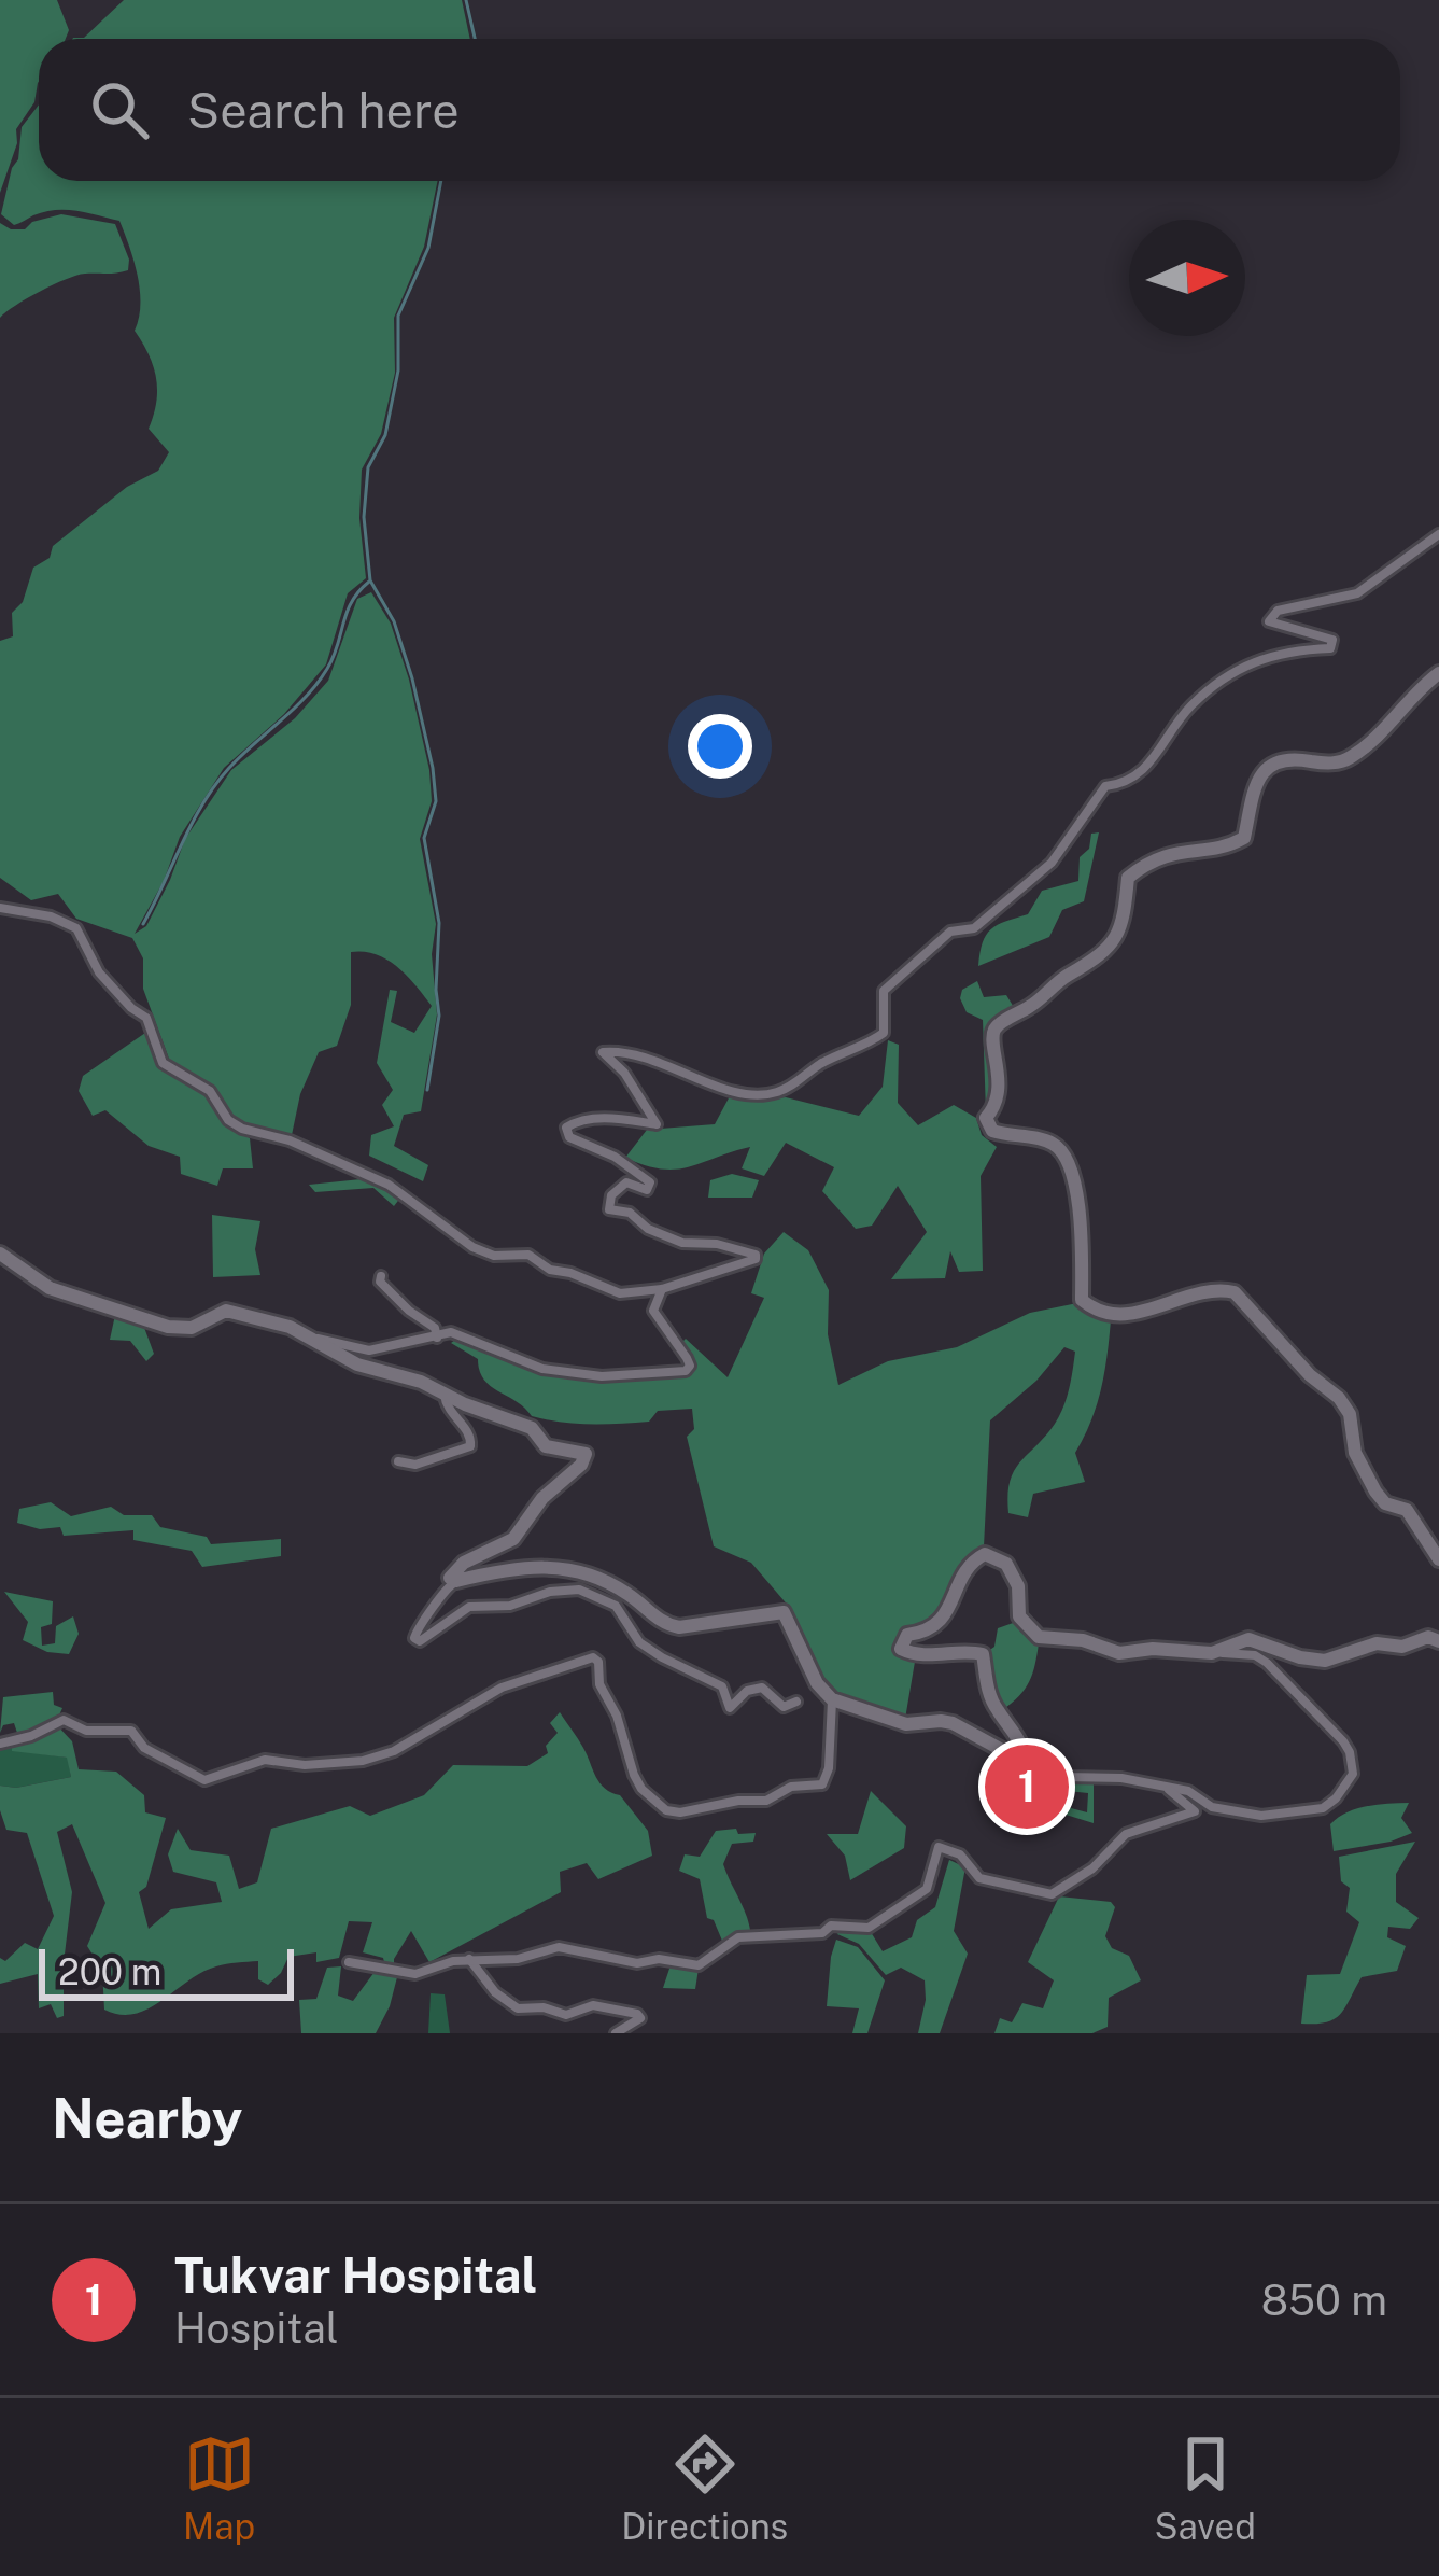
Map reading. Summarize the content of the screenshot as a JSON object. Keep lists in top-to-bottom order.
{
  "scale_bar": "200 m",
  "north": "right",
  "page": {
    "search": "Search here",
    "pins": "1",
    "scale": "200 m",
    "heading": "Nearby",
    "list": [
      {
        "mark": "1",
        "name": "Tukvar Hospital",
        "note": "Hospital",
        "value": "850 m"
      }
    ],
    "nav": ["Map", "Directions", "Saved"]
  }
}
